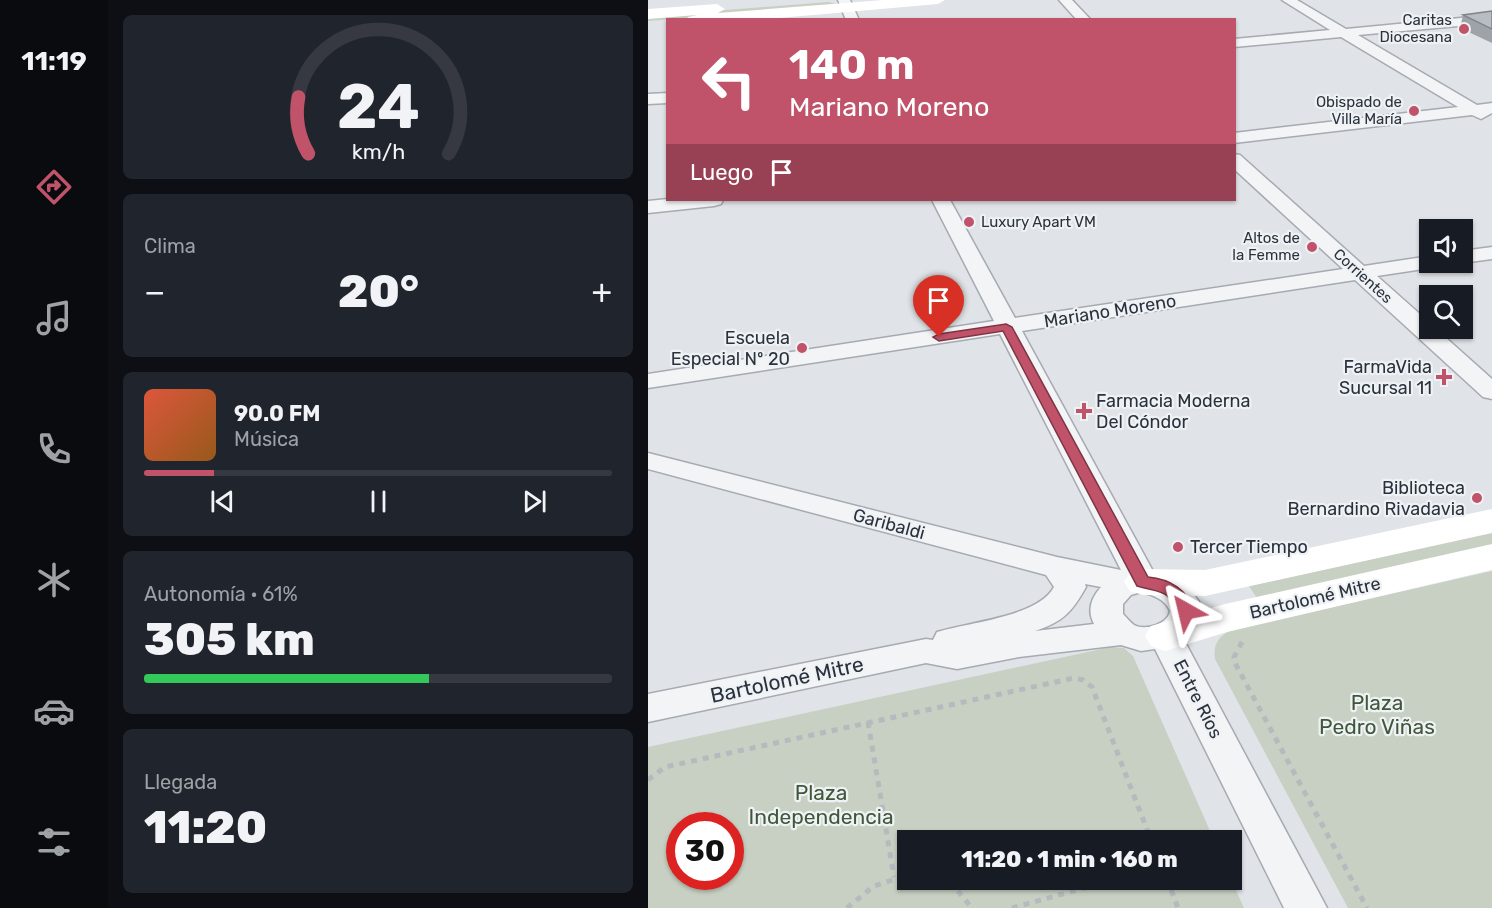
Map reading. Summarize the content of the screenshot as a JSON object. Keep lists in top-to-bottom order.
{
  "streets": {
    "main road": ["Bartolomé Mitre"],
    "street": [
      "Corrientes",
      "Mariano Moreno",
      "Garibaldi",
      "Entre Ríos"
    ]
  },
  "crossings": [
    ["Corrientes", "Mariano Moreno"],
    ["Garibaldi", "Bartolomé Mitre"],
    ["Garibaldi", "Entre Ríos"],
    ["Bartolomé Mitre", "Entre Ríos"]
  ],
  "parks": ["Plaza Pedro Viñas", "Plaza Independencia"],
  "places": {
    "other": [
      "Caritas Diocesana",
      "Obispado de Villa María",
      "Luxury Apart VM",
      "Altos de la Femme",
      "Escuela Especial Nº 20",
      "Biblioteca Bernardino Rivadavia",
      "Tercer Tiempo"
    ],
    "health": ["FarmaVida Sucursal 11", "Farmacia Moderna Del Cóndor"]
  },
  "page": {
    "tabs": "11:19",
    "turn": ["140 m", "Mariano Moreno"],
    "then": "Luego",
    "tile": [
      "Clima",
      ["Autonomía · 61%", "305 km"],
      ["Llegada", "11:20"]
    ],
    "heat": ["−", "20°", "+"],
    "song": ["90.0 FM", "Música"],
    "limit": "30",
    "trip": "11:20 · 1 min · 160 m",
    "gauge": ["24", "km/h"]
  }
}
